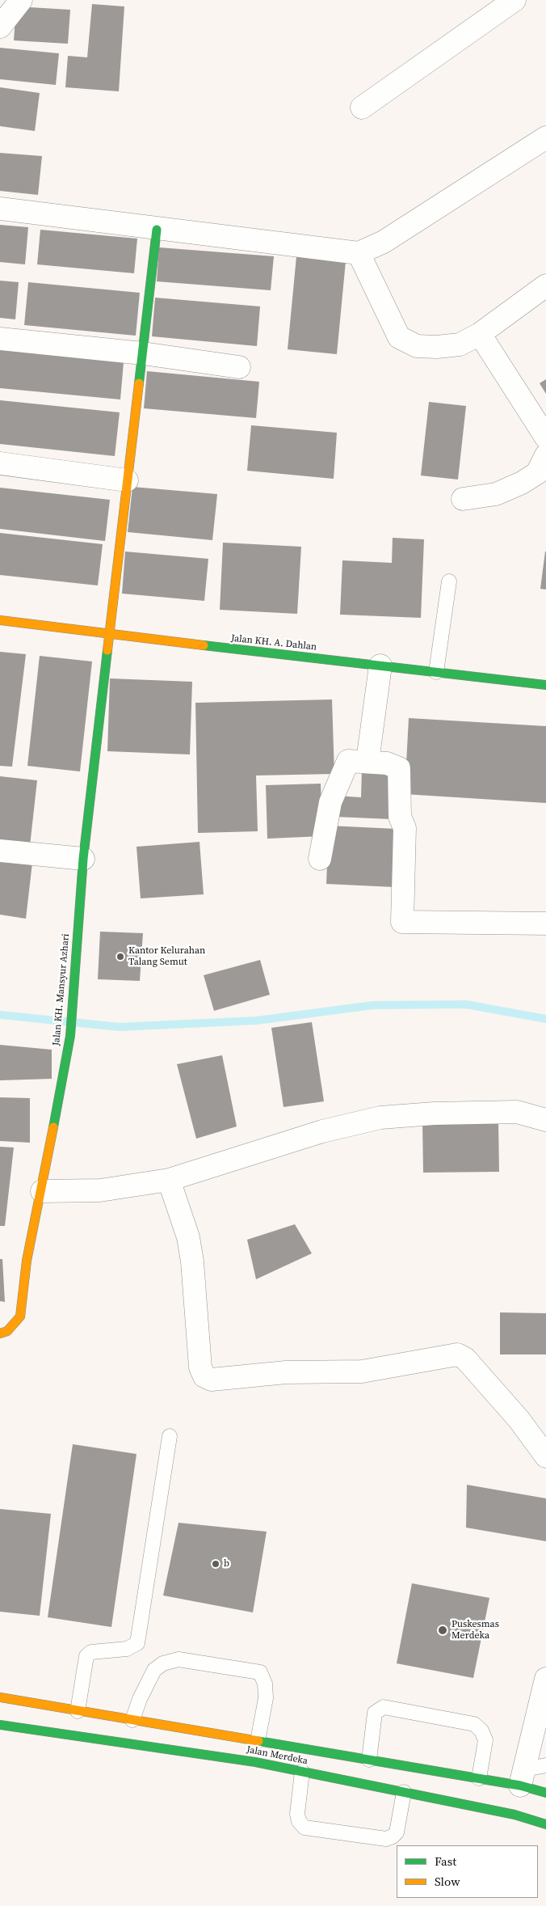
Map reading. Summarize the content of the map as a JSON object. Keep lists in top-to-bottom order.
{
  "streets": {
    "street": ["Jalan KH. A. Dahlan", "Jalan KH. Mansyur Azhari", "Jalan Merdeka"]
  },
  "crossings": [
    ["Jalan KH. A. Dahlan", "Jalan KH. Mansyur Azhari"]
  ],
  "places": ["Kantor Kelurahan Talang Semut", "b", "Puskesmas Merdeka"],
  "legend": ["Fast", "Slow"]
}
